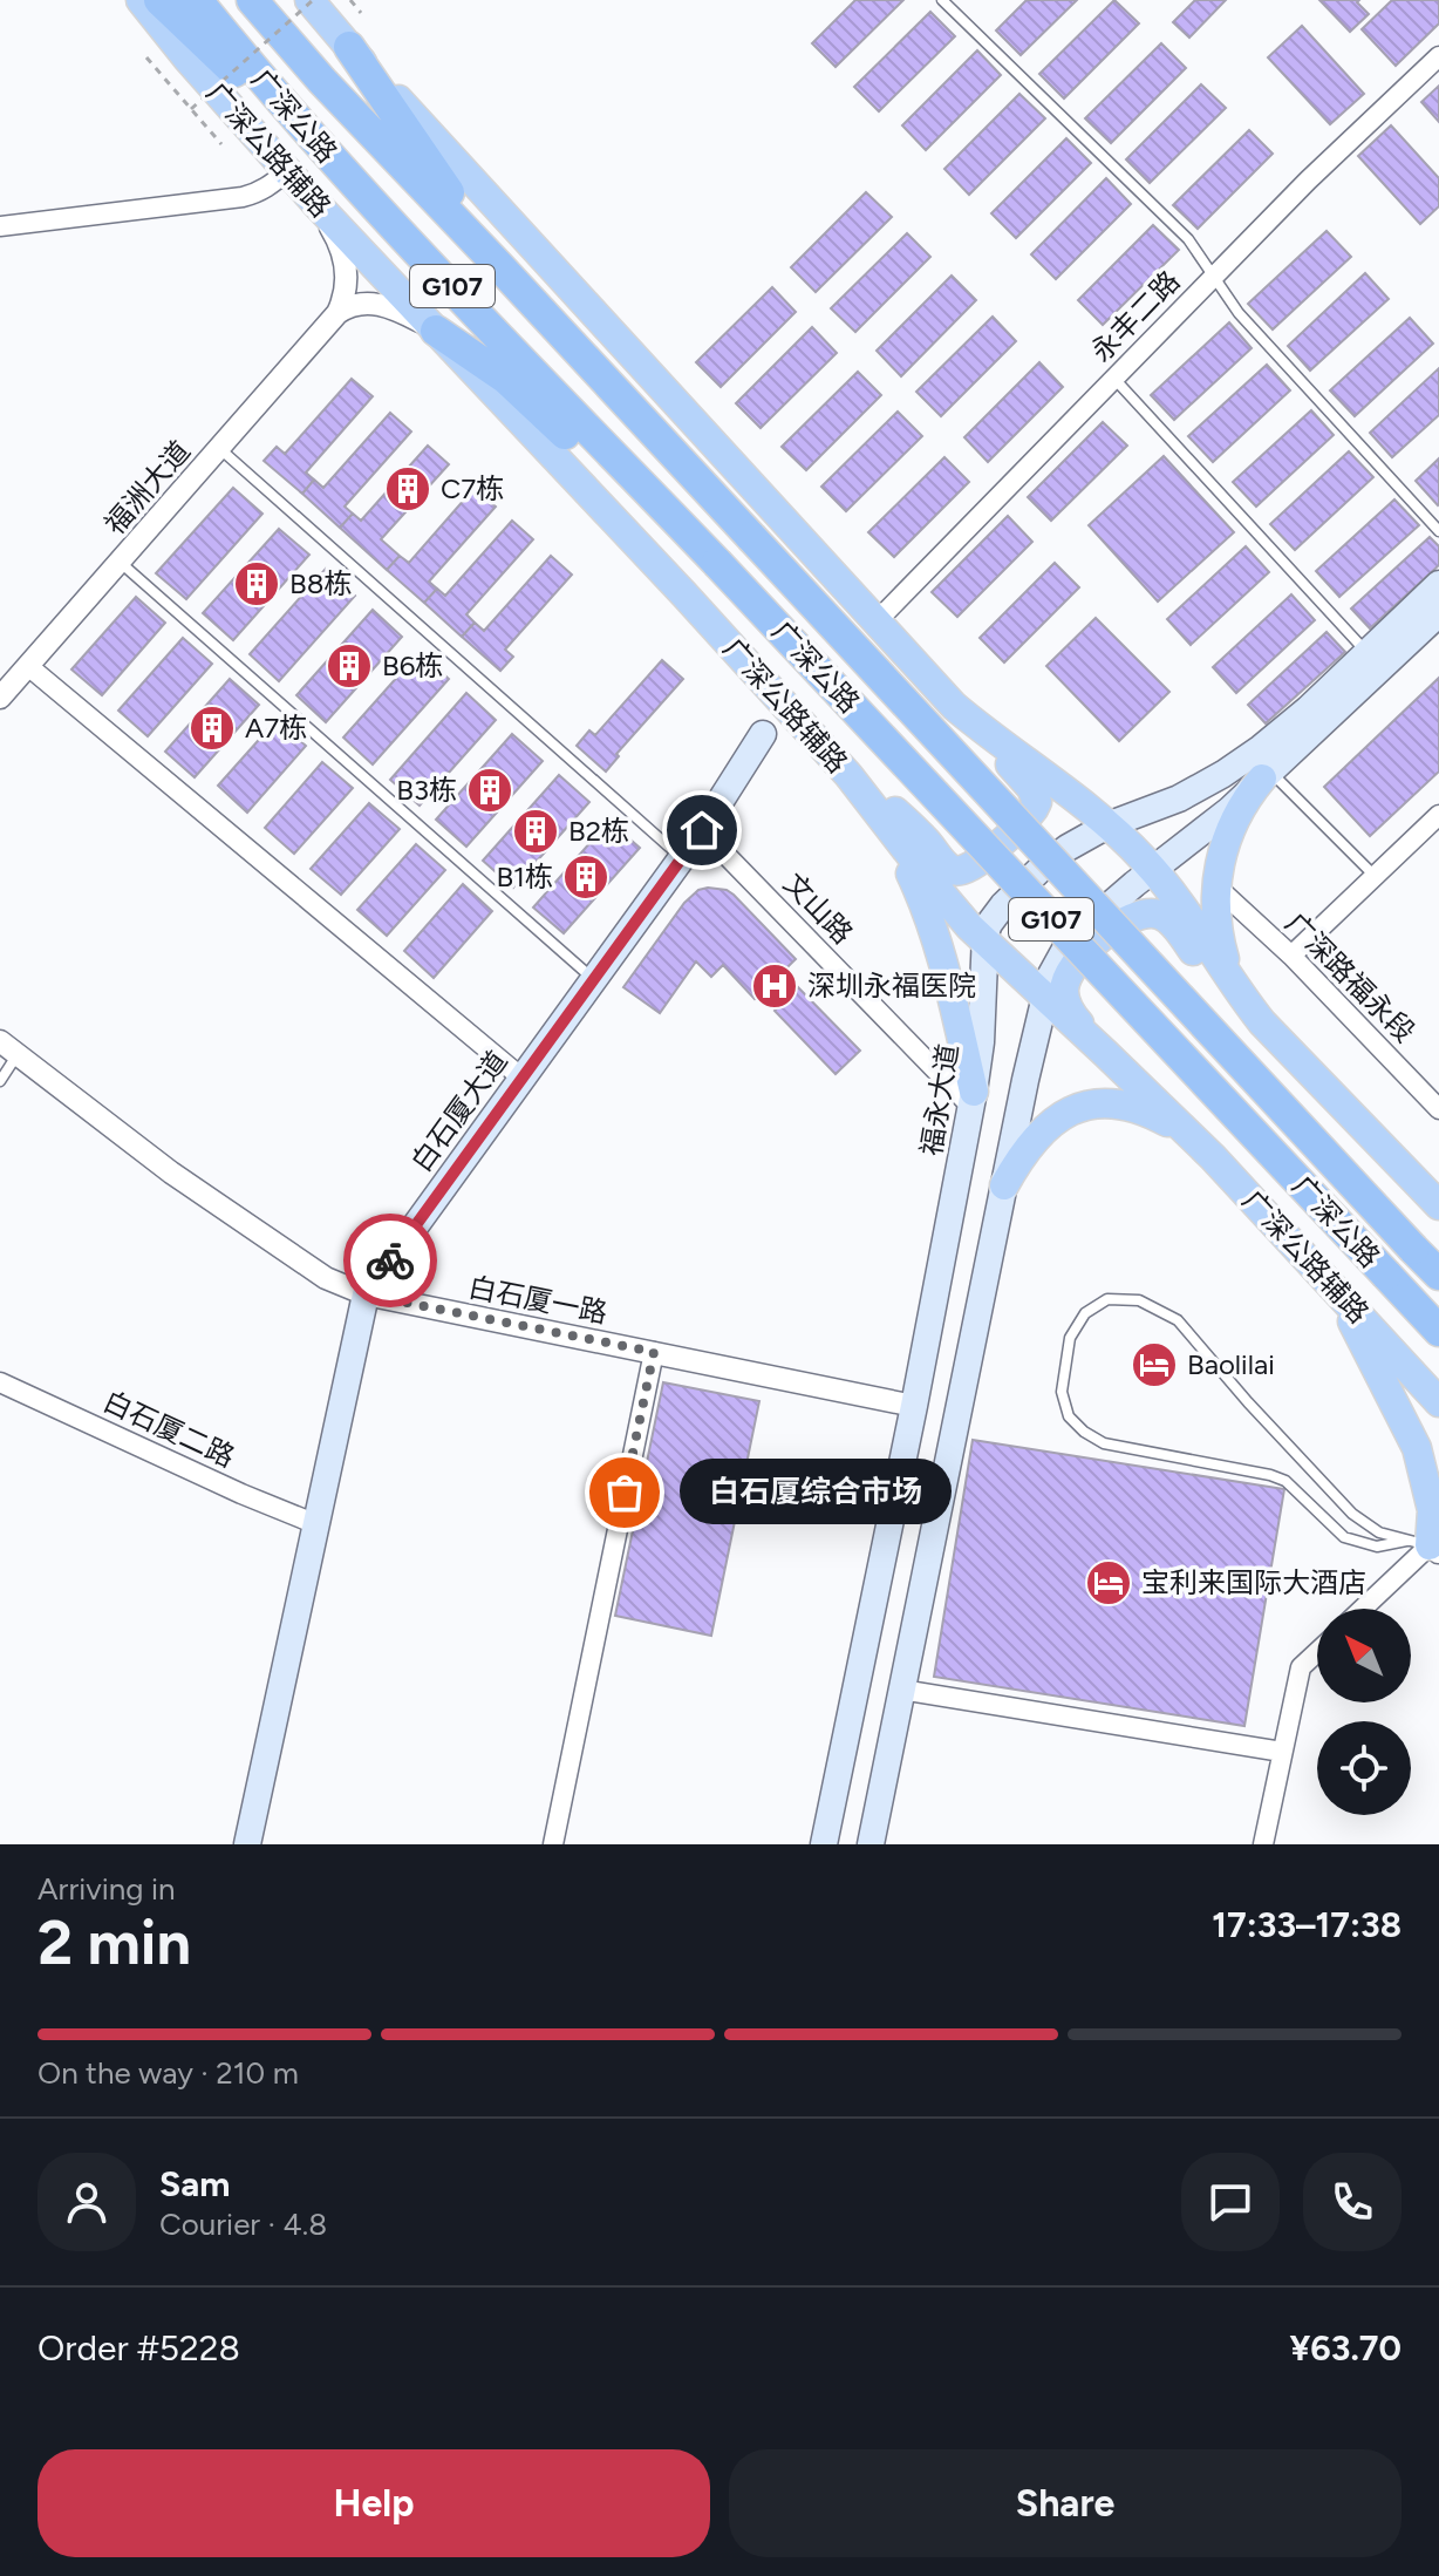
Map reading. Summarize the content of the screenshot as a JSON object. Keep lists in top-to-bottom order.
{
  "streets": {
    "highway": ["广深公路", "G107"],
    "main road": ["广深公路辅路", "福永大道", "白石厦大道"],
    "street": [
      "永丰二路",
      "福洲大道",
      "文山路",
      "广深路福永段",
      "白石厦一路",
      "白石厦二路"
    ]
  },
  "crossings": [
    ["广深公路辅路", "福永大道"],
    ["文山路", "福永大道"],
    ["文山路", "白石厦大道"],
    ["福永大道", "白石厦一路"],
    ["白石厦大道", "白石厦一路"],
    ["白石厦大道", "白石厦二路"]
  ],
  "places": {
    "building": [
      "C7栋",
      "B8栋",
      "B6栋",
      "A7栋",
      "B3栋",
      "B2栋",
      "B1栋"
    ],
    "hospital": ["深圳永福医院"],
    "hotel": ["Baolilai", "宝利来国际大酒店"],
    "other": ["白石厦综合市场"]
  },
  "north": "top left",
  "page": {
    "bubble": "白石厦综合市场",
    "heading": ["2 min", "Arriving in", "17:33–17:38"],
    "panel": [
      "Sam",
      "Courier · 4.8",
      "Order #5228",
      "¥63.70"
    ],
    "bar": "On the way · 210 m",
    "buttons": ["Help", "Share"]
  }
}
